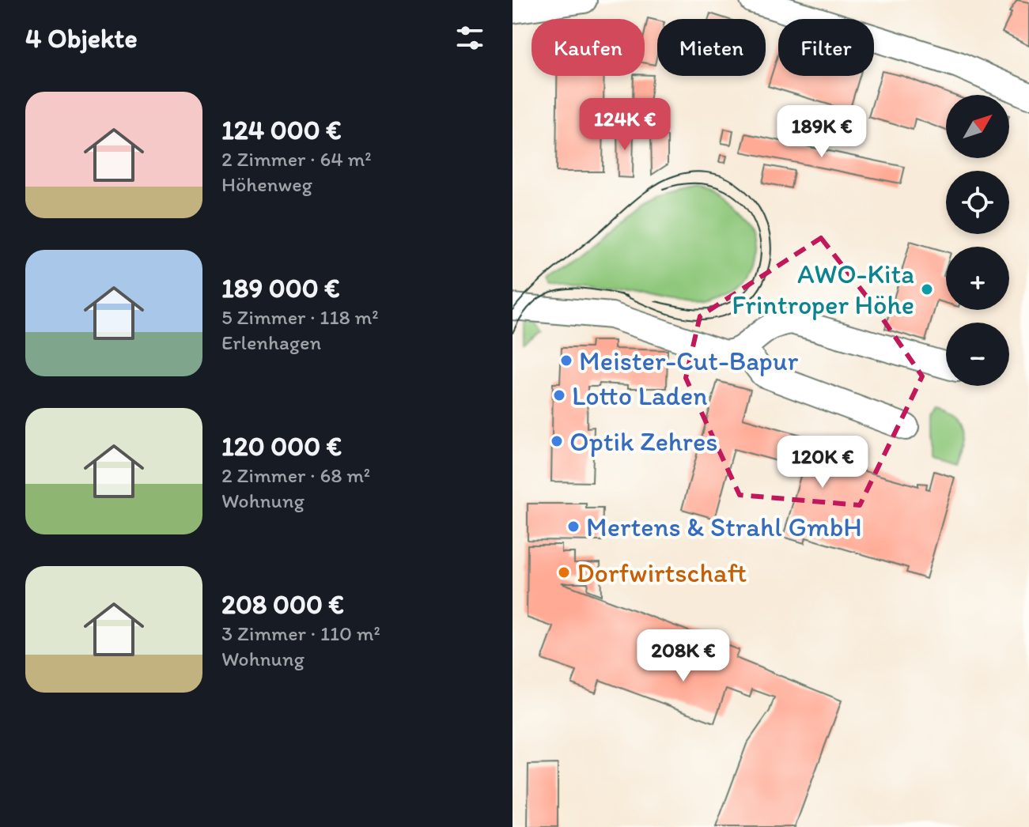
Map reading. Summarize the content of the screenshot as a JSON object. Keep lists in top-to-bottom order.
{
  "places": [
    "AWO-Kita Frintroper Höhe",
    "Meister-Cut-Bapur",
    "Lotto Laden",
    "Optik Zehres",
    "Mertens & Strahl GmbH",
    "Dorfwirtschaft"
  ],
  "north": "top right",
  "page": {
    "heading": "4 Objekte",
    "chip": ["Kaufen", "Mieten", "Filter"],
    "list": [
      {
        "name": "124 000 €",
        "note": "2 Zimmer · 64 m² · Höhenweg"
      },
      {
        "name": "189 000 €",
        "note": "5 Zimmer · 118 m² · Erlenhagen"
      },
      {
        "name": "120 000 €",
        "note": "2 Zimmer · 68 m² · Wohnung"
      },
      {
        "name": "208 000 €",
        "note": "3 Zimmer · 110 m² · Wohnung"
      }
    ],
    "map_buttons": ["+", "−"],
    "price": [
      "124K €",
      "189K €",
      "120K €",
      "208K €"
    ]
  }
}
